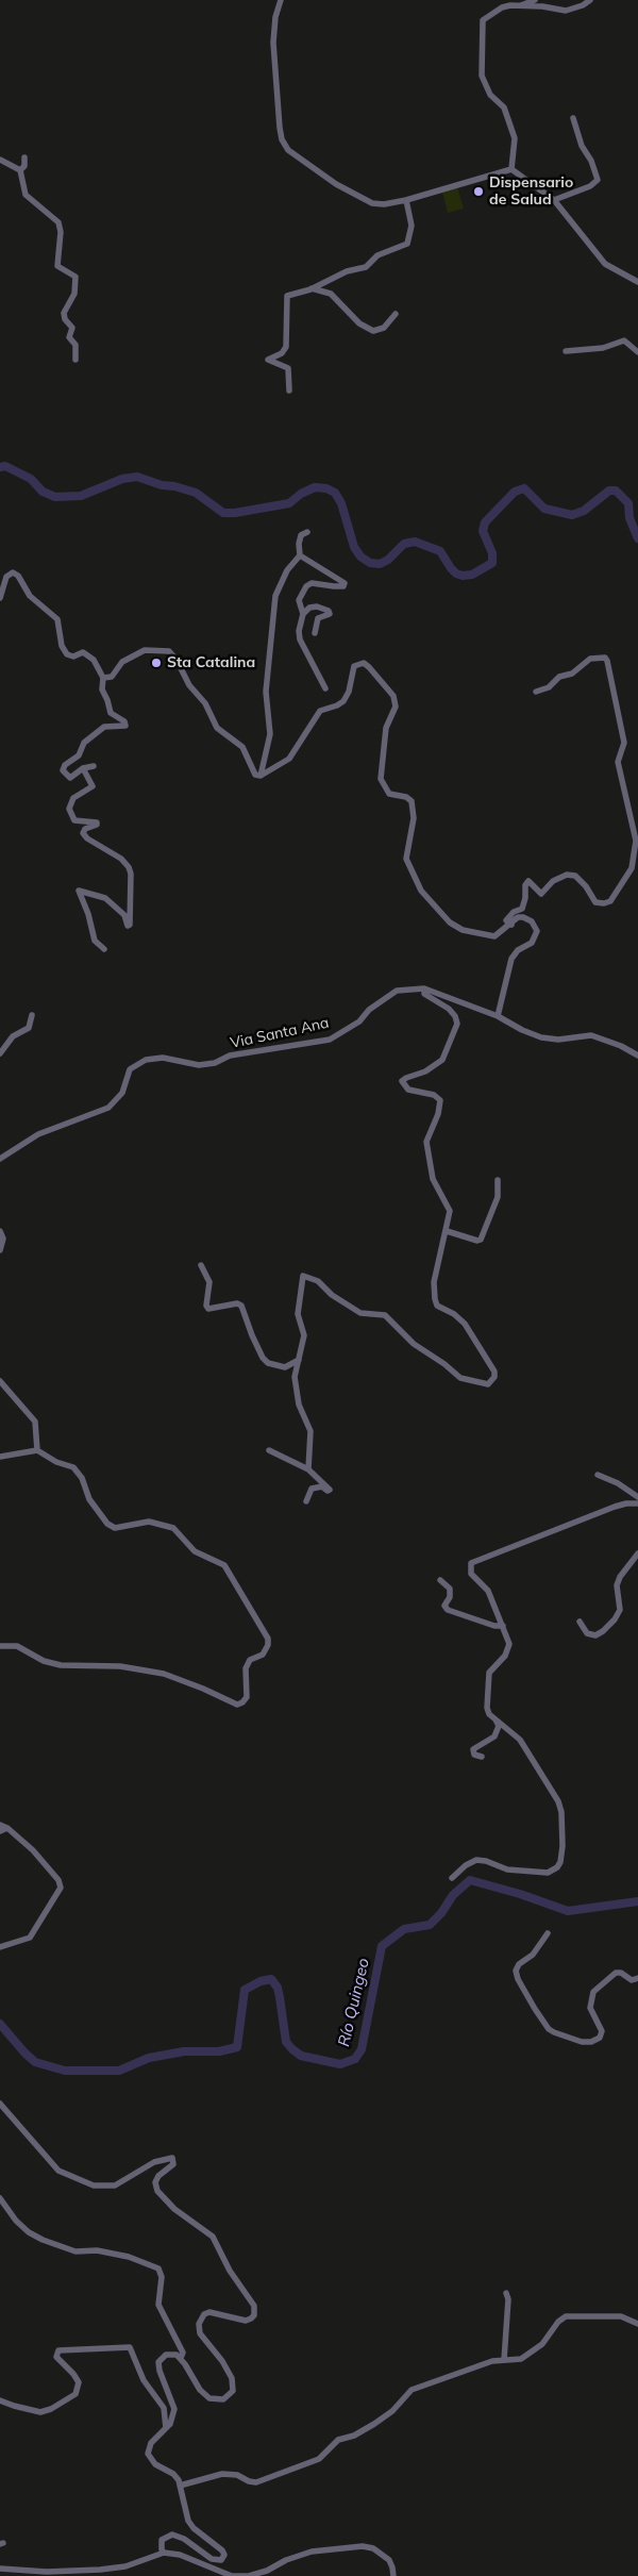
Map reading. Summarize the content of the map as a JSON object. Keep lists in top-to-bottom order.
{
  "streets": {
    "street": ["Via Santa Ana"]
  },
  "water": ["Río Quingeo"],
  "places": ["Dispensario de Salud", "Sta Catalina"]
}
